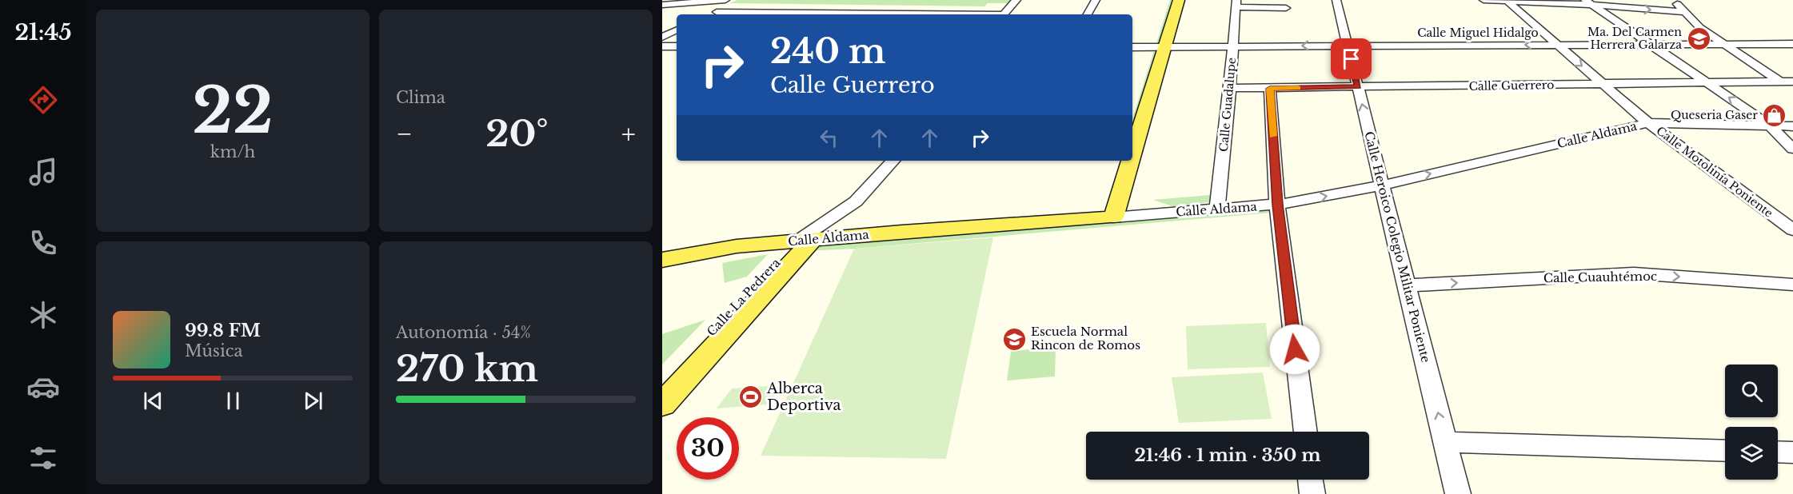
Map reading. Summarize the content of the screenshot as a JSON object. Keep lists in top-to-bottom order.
{
  "streets": {
    "main road": ["Calle Aldama", "Calle La Pedrera"],
    "street": [
      "Calle Miguel Hidalgo",
      "Calle Guerrero",
      "Calle Guadalupe",
      "Calle Motolinía Poniente",
      "Calle Heroico Colegio Militar Poniente",
      "Calle Cuauhtémoc"
    ]
  },
  "crossings": [
    ["Calle Miguel Hidalgo", "Calle Guadalupe"],
    ["Calle Miguel Hidalgo", "Calle Motolinía Poniente"],
    ["Calle Miguel Hidalgo", "Calle Heroico Colegio Militar Poniente"],
    ["Calle Guerrero", "Calle Guadalupe"],
    ["Calle Guerrero", "Calle Motolinía Poniente"],
    ["Calle Guerrero", "Calle Heroico Colegio Militar Poniente"],
    ["Calle Guadalupe", "Calle Aldama"],
    ["Calle Aldama", "Calle Motolinía Poniente"],
    ["Calle Aldama", "Calle Heroico Colegio Militar Poniente"],
    ["Calle Aldama", "Calle La Pedrera"],
    ["Calle Heroico Colegio Militar Poniente", "Calle Cuauhtémoc"]
  ],
  "one_way": ["Calle Cuauhtémoc"],
  "places": {
    "school or university": ["Ma. Del Carmen Herrera Galarza", "Escuela Normal Rincon de Romos"],
    "shop": ["Queseria Gaser"],
    "sports": ["Alberca Deportiva"]
  },
  "page": {
    "tabs": "21:45",
    "tile": [
      ["22", "km/h"],
      "Clima",
      ["Autonomía · 54%", "270 km"]
    ],
    "turn": ["240 m", "Calle Guerrero"],
    "heat": ["−", "20°", "+"],
    "song": ["99.8 FM", "Música"],
    "limit": "30",
    "trip": "21:46 · 1 min · 350 m"
  }
}
